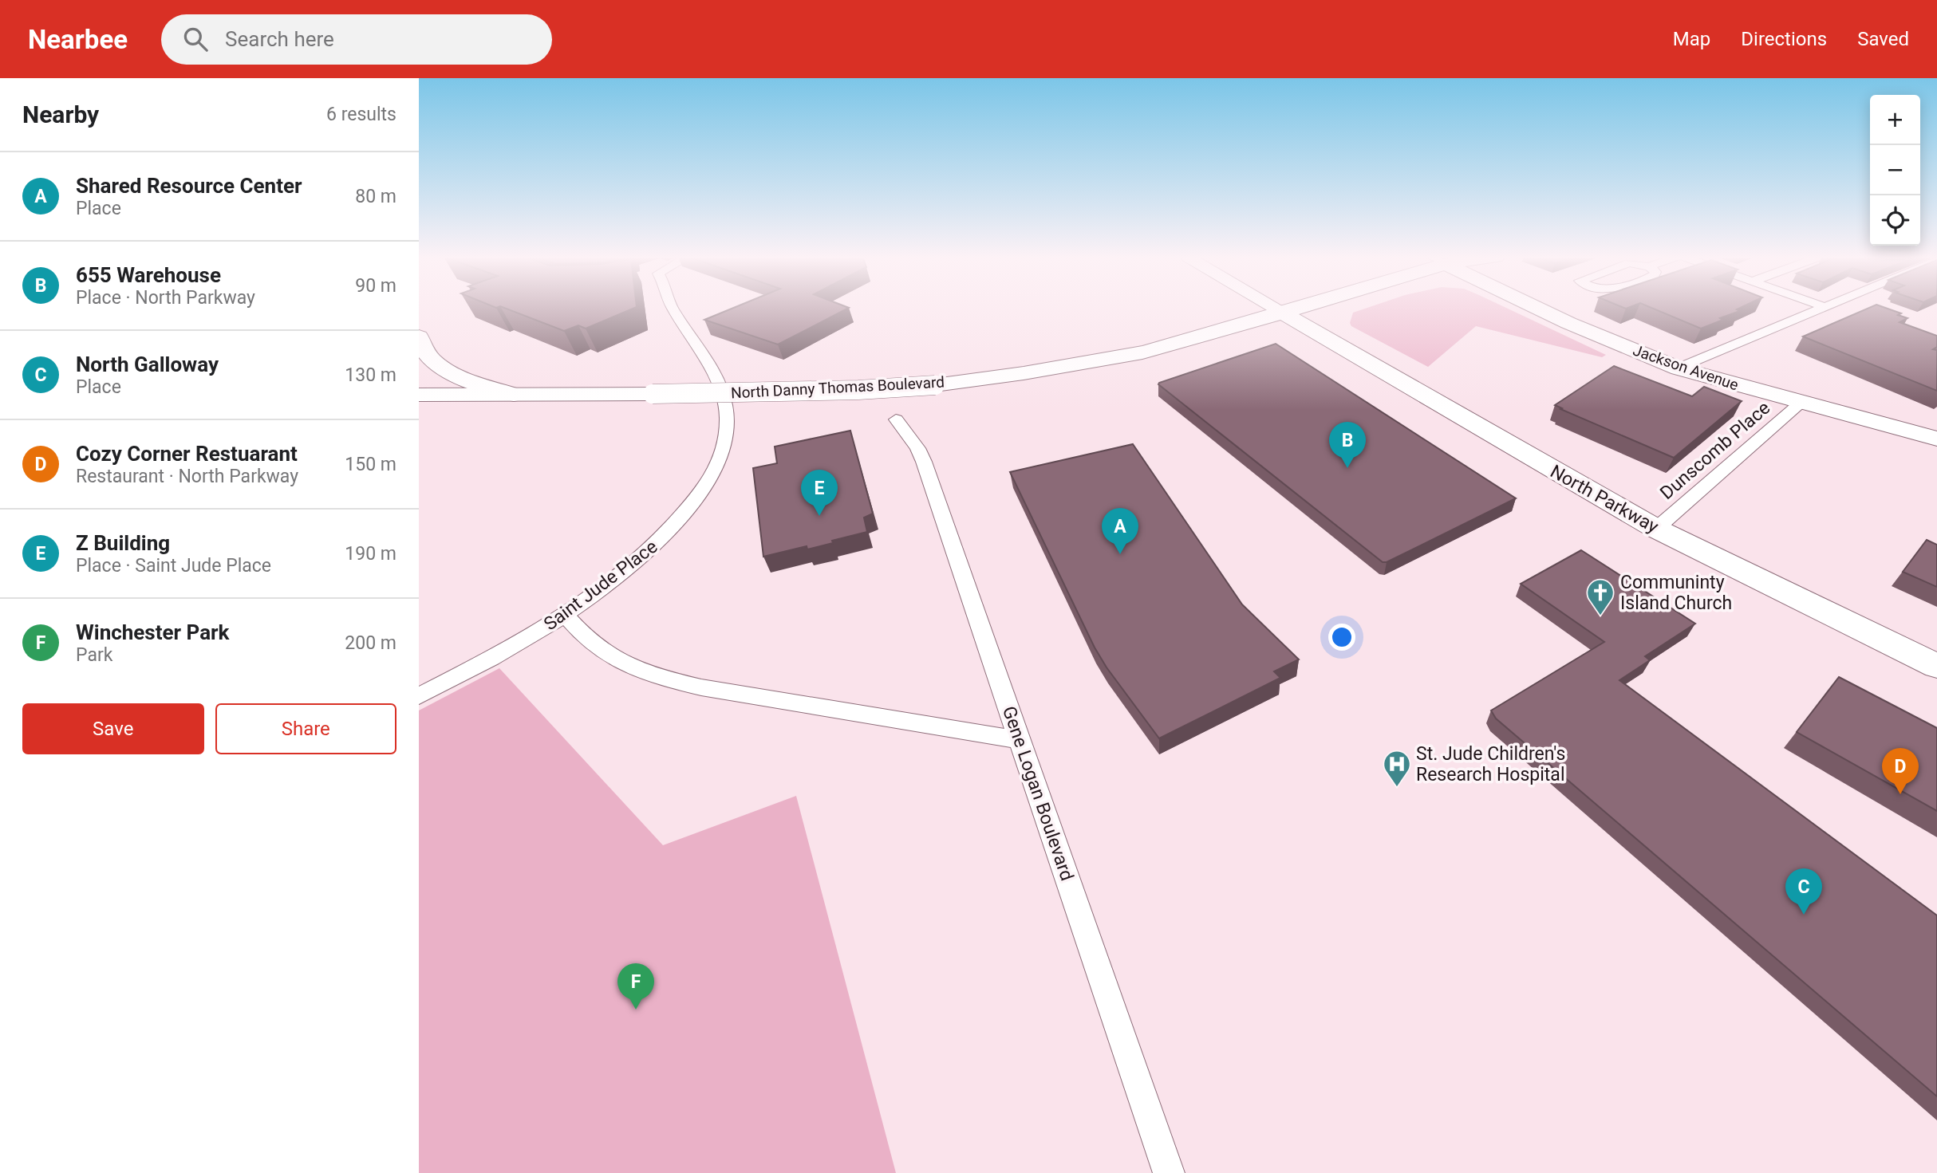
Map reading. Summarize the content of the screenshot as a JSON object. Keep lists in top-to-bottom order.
{
  "streets": {
    "main road": ["Jackson Avenue", "North Danny Thomas Boulevard", "North Parkway"],
    "street": ["Dunscomb Place", "Saint Jude Place", "Gene Logan Boulevard"]
  },
  "crossings": [
    ["Jackson Avenue", "Dunscomb Place"],
    ["North Danny Thomas Boulevard", "North Parkway"],
    ["Dunscomb Place", "North Parkway"]
  ],
  "places": {
    "church": ["Communinty Island Church"],
    "hospital": ["St. Jude Children's Research Hospital"]
  },
  "page": {
    "header": "Nearbee",
    "search": "Search here",
    "nav": ["Map", "Directions", "Saved"],
    "heading": ["Nearby", "6 results"],
    "map_buttons": ["+", "−"],
    "list": [
      {
        "mark": "A",
        "name": "Shared Resource Center",
        "note": "Place",
        "value": "80 m"
      },
      {
        "mark": "B",
        "name": "655 Warehouse",
        "note": "Place · North Parkway",
        "value": "90 m"
      },
      {
        "mark": "C",
        "name": "North Galloway",
        "note": "Place",
        "value": "130 m"
      },
      {
        "mark": "D",
        "name": "Cozy Corner Restuarant",
        "note": "Restaurant · North Parkway",
        "value": "150 m"
      },
      {
        "mark": "E",
        "name": "Z Building",
        "note": "Place · Saint Jude Place",
        "value": "190 m"
      },
      {
        "mark": "F",
        "name": "Winchester Park",
        "note": "Park",
        "value": "200 m"
      }
    ],
    "pins": [
      "B",
      "E",
      "A",
      "D",
      "C",
      "F"
    ],
    "buttons": ["Save", "Share"]
  }
}
